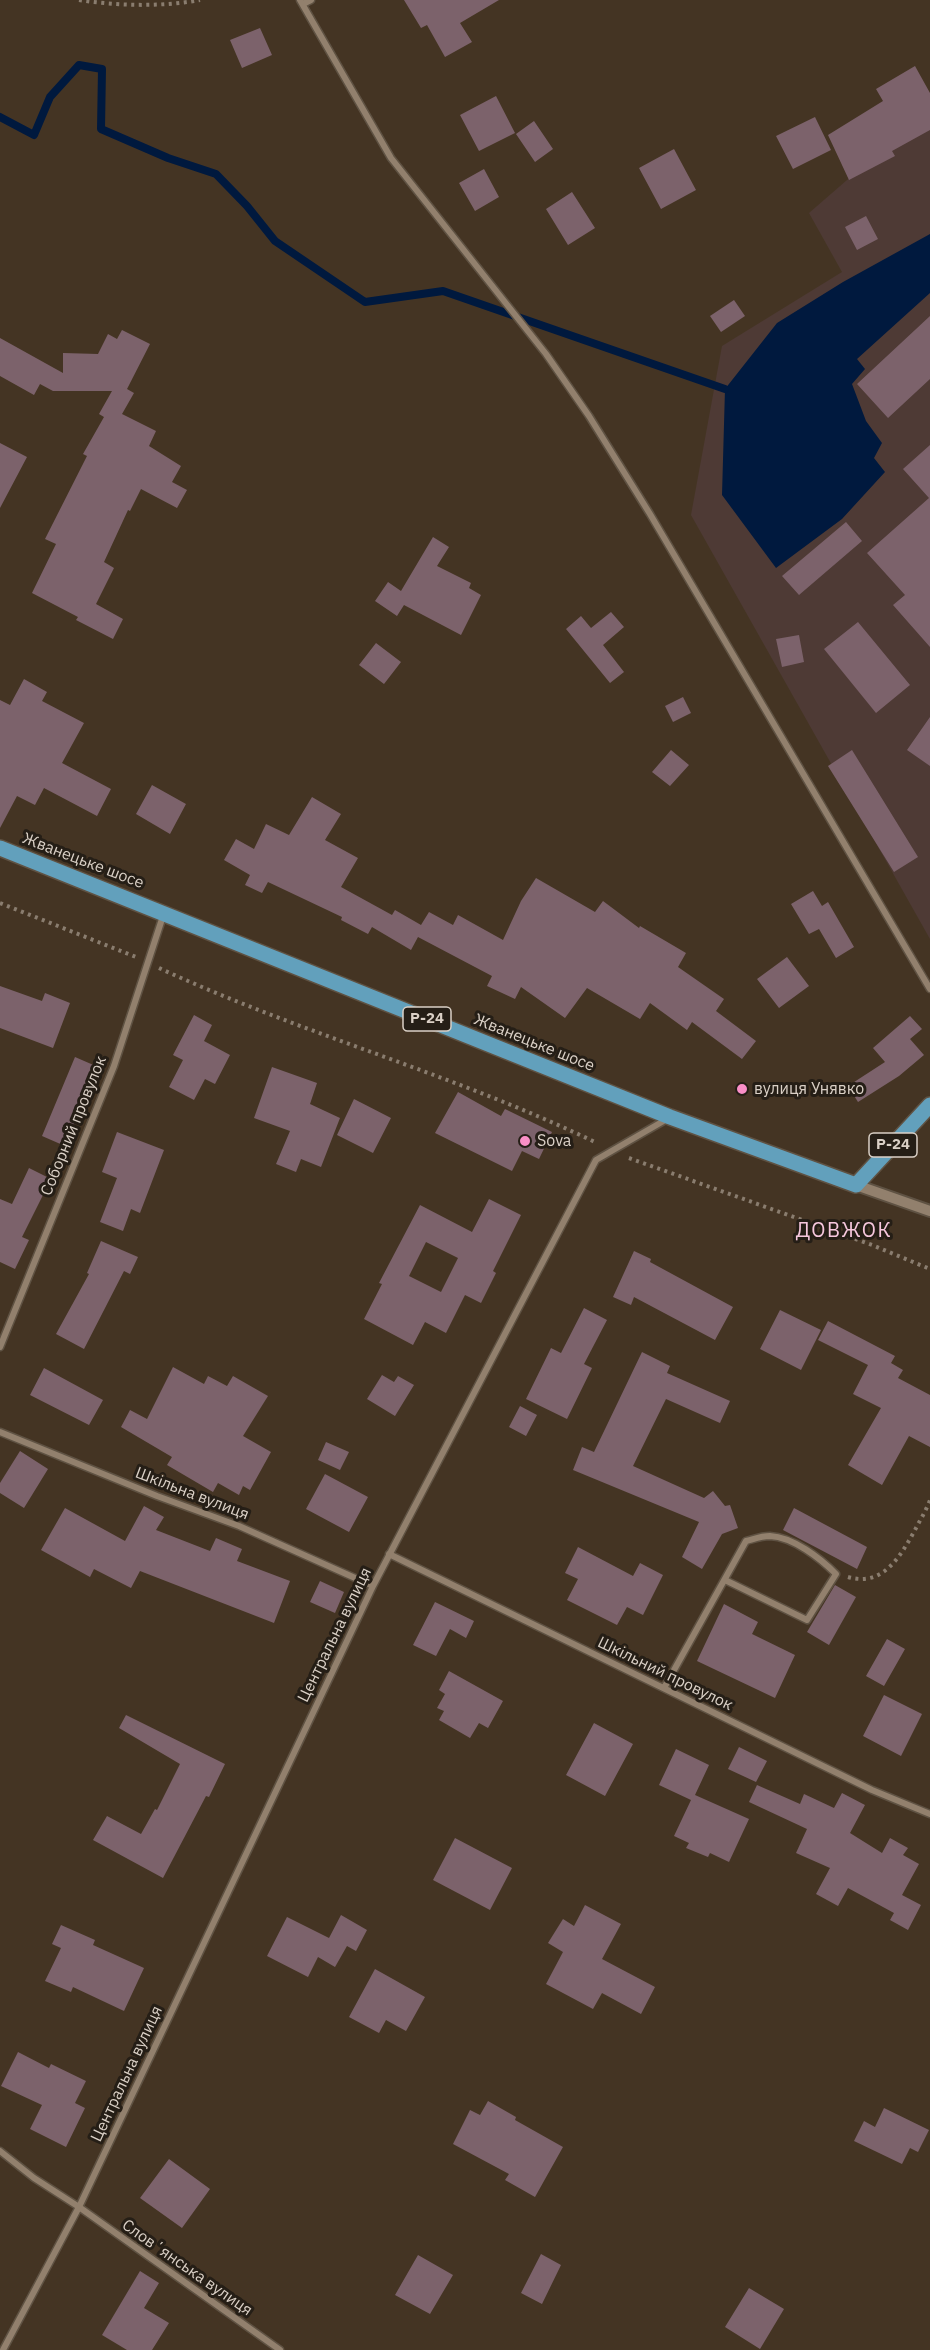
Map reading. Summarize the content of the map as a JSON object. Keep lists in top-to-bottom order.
{
  "streets": {
    "main road": ["Жванецьке шосе", "Р-24"],
    "street": [
      "Соборний провулок",
      "Шкільна вулиця",
      "Центральна вулиця",
      "Шкільний провулок",
      "Словʼянська вулиця"
    ]
  },
  "crossings": [
    ["Жванецьке шосе", "Р-24"],
    ["Жванецьке шосе", "Соборний провулок"],
    ["Жванецьке шосе", "Центральна вулиця"],
    ["Шкільна вулиця", "Центральна вулиця"],
    ["Центральна вулиця", "Шкільний провулок"],
    ["Центральна вулиця", "Словʼянська вулиця"]
  ],
  "districts": ["ДОВЖОК"],
  "places": ["вулиця Унявко", "Sova"]
}
